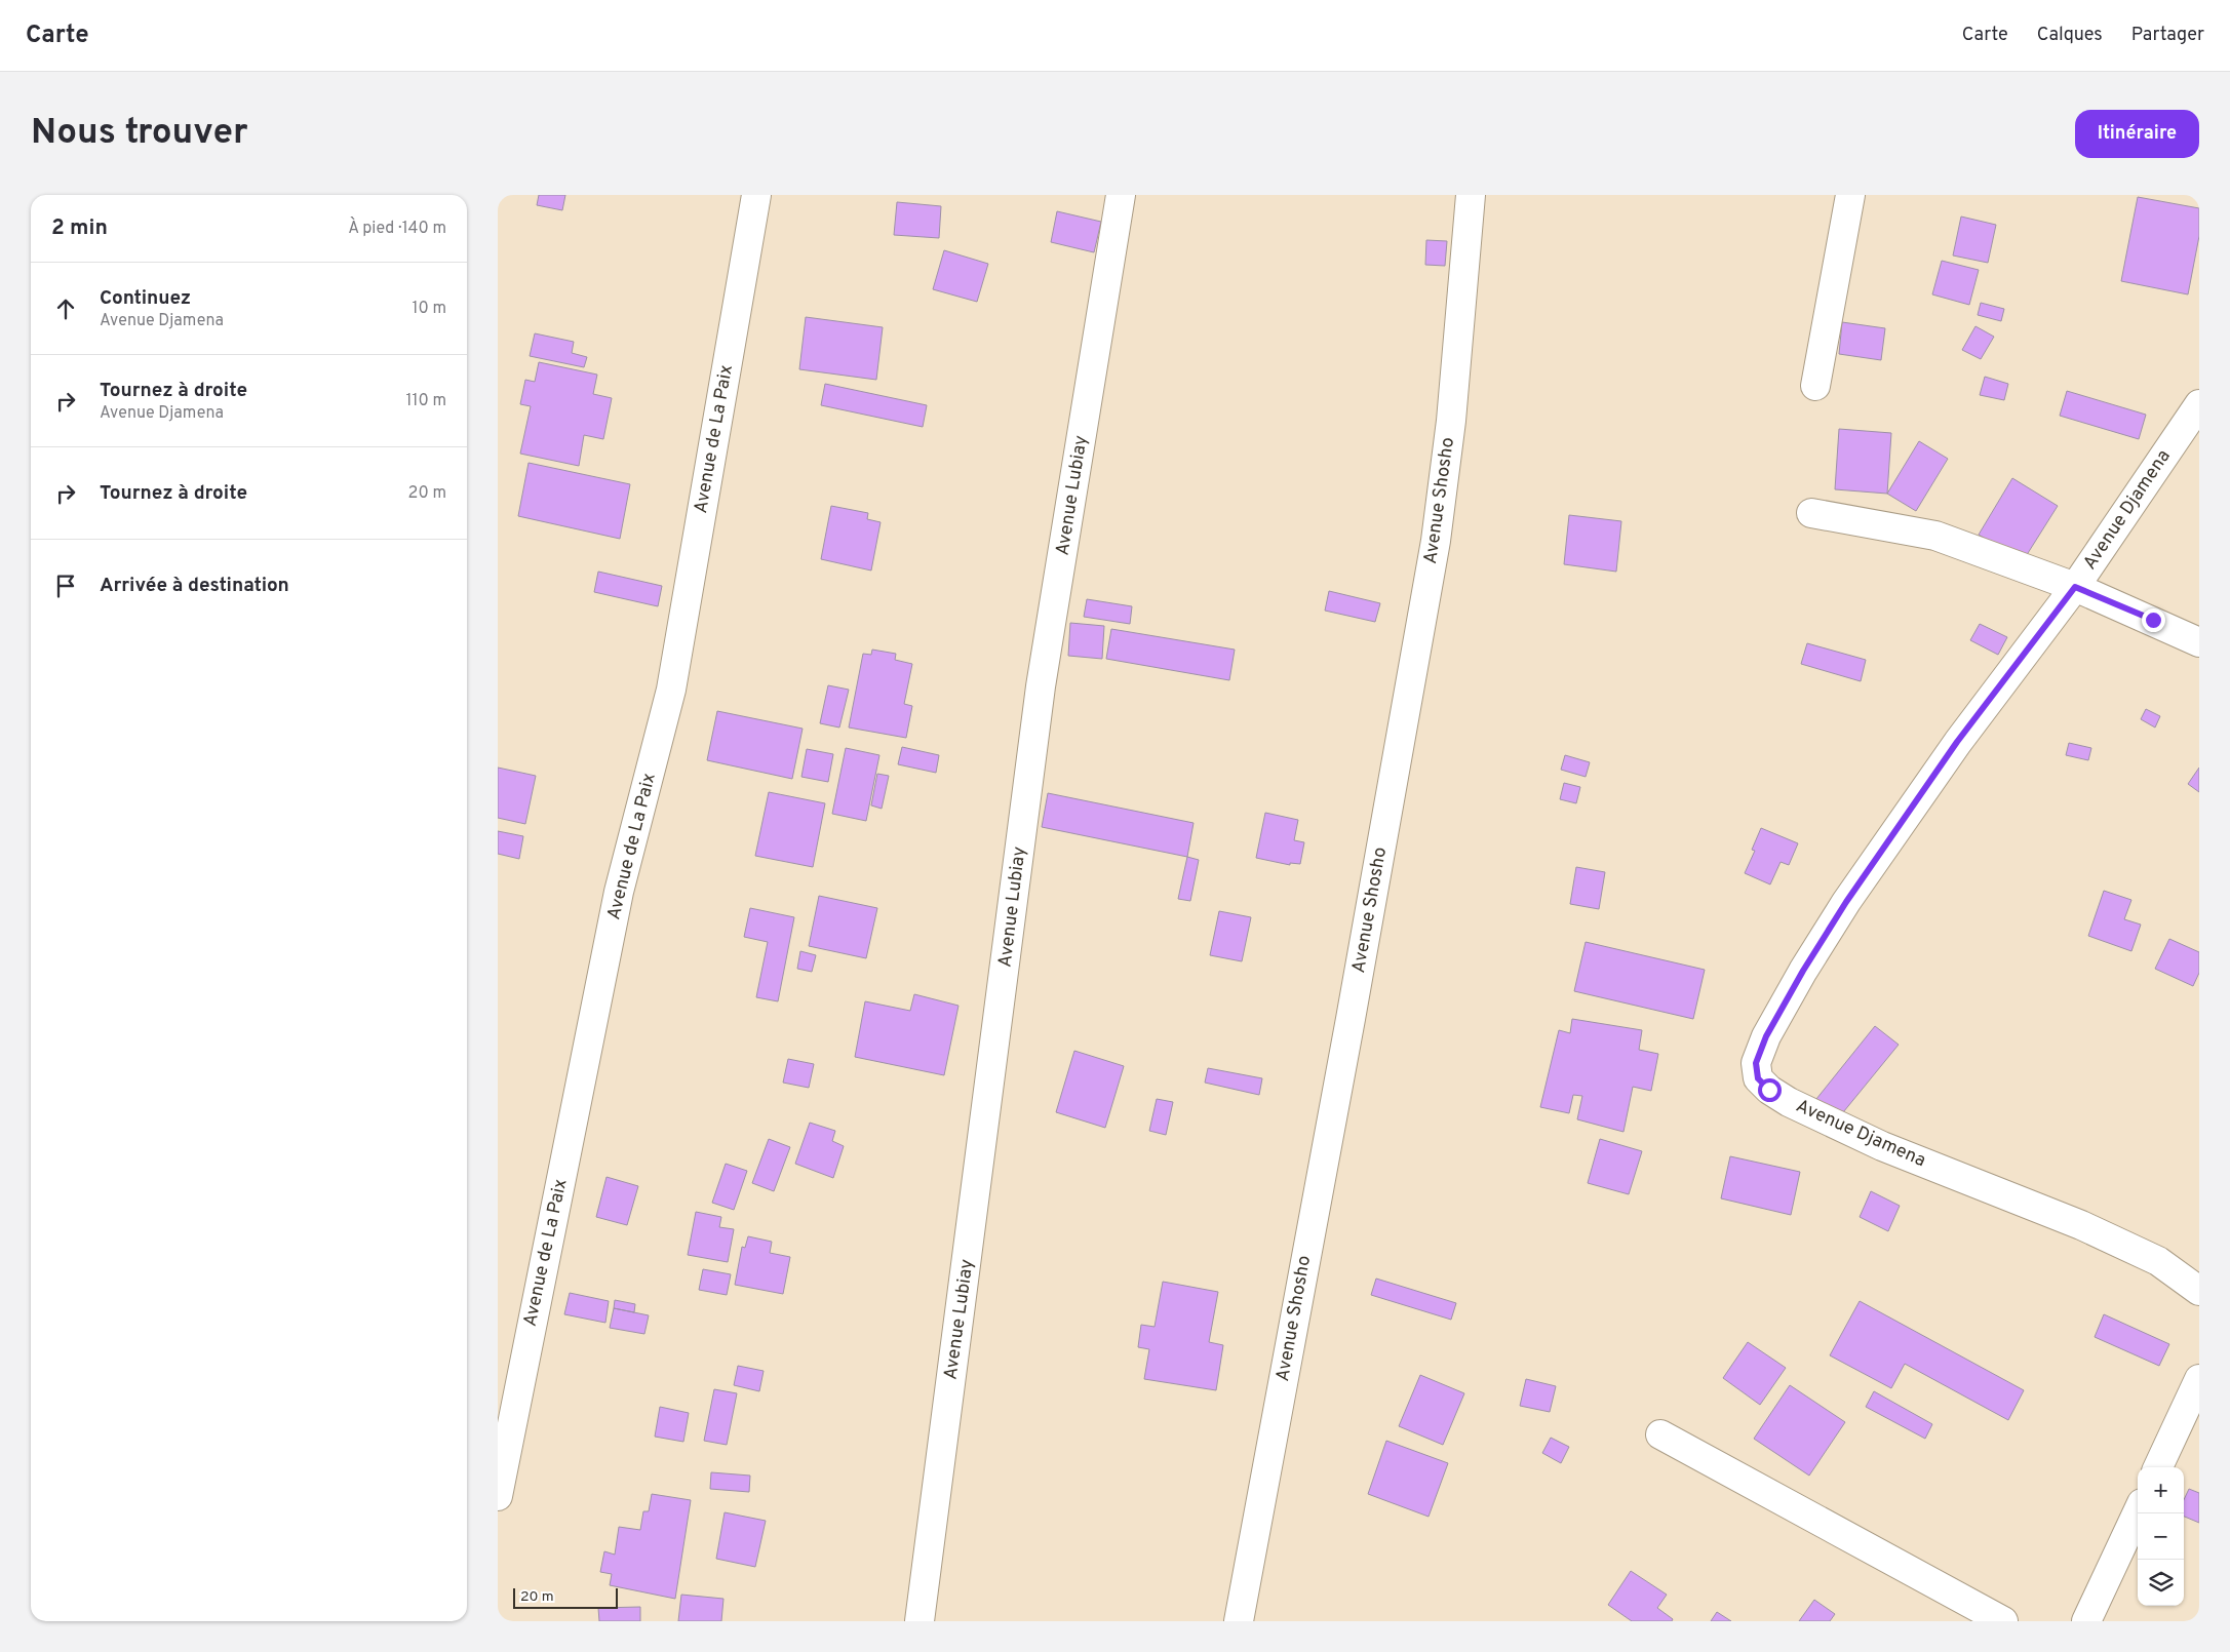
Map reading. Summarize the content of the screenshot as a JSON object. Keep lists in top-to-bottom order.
{
  "streets": {
    "street": [
      "Avenue de La Paix",
      "Avenue Lubiay",
      "Avenue Shosho",
      "Avenue Djamena"
    ]
  },
  "scale_bar": "20 m",
  "page": {
    "header": "Carte",
    "nav": ["Carte", "Calques", "Partager"],
    "buttons": "Itinéraire",
    "title": "Nous trouver",
    "heading": ["2 min", "À pied · 140 m"],
    "list": [
      ["Continuez", "Avenue Djamena", "10 m"],
      ["Tournez à droite", "Avenue Djamena", "110 m"],
      ["Tournez à droite", "20 m"],
      "Arrivée à destination"
    ],
    "map_buttons": ["+", "−"],
    "scale": "20 m"
  }
}
